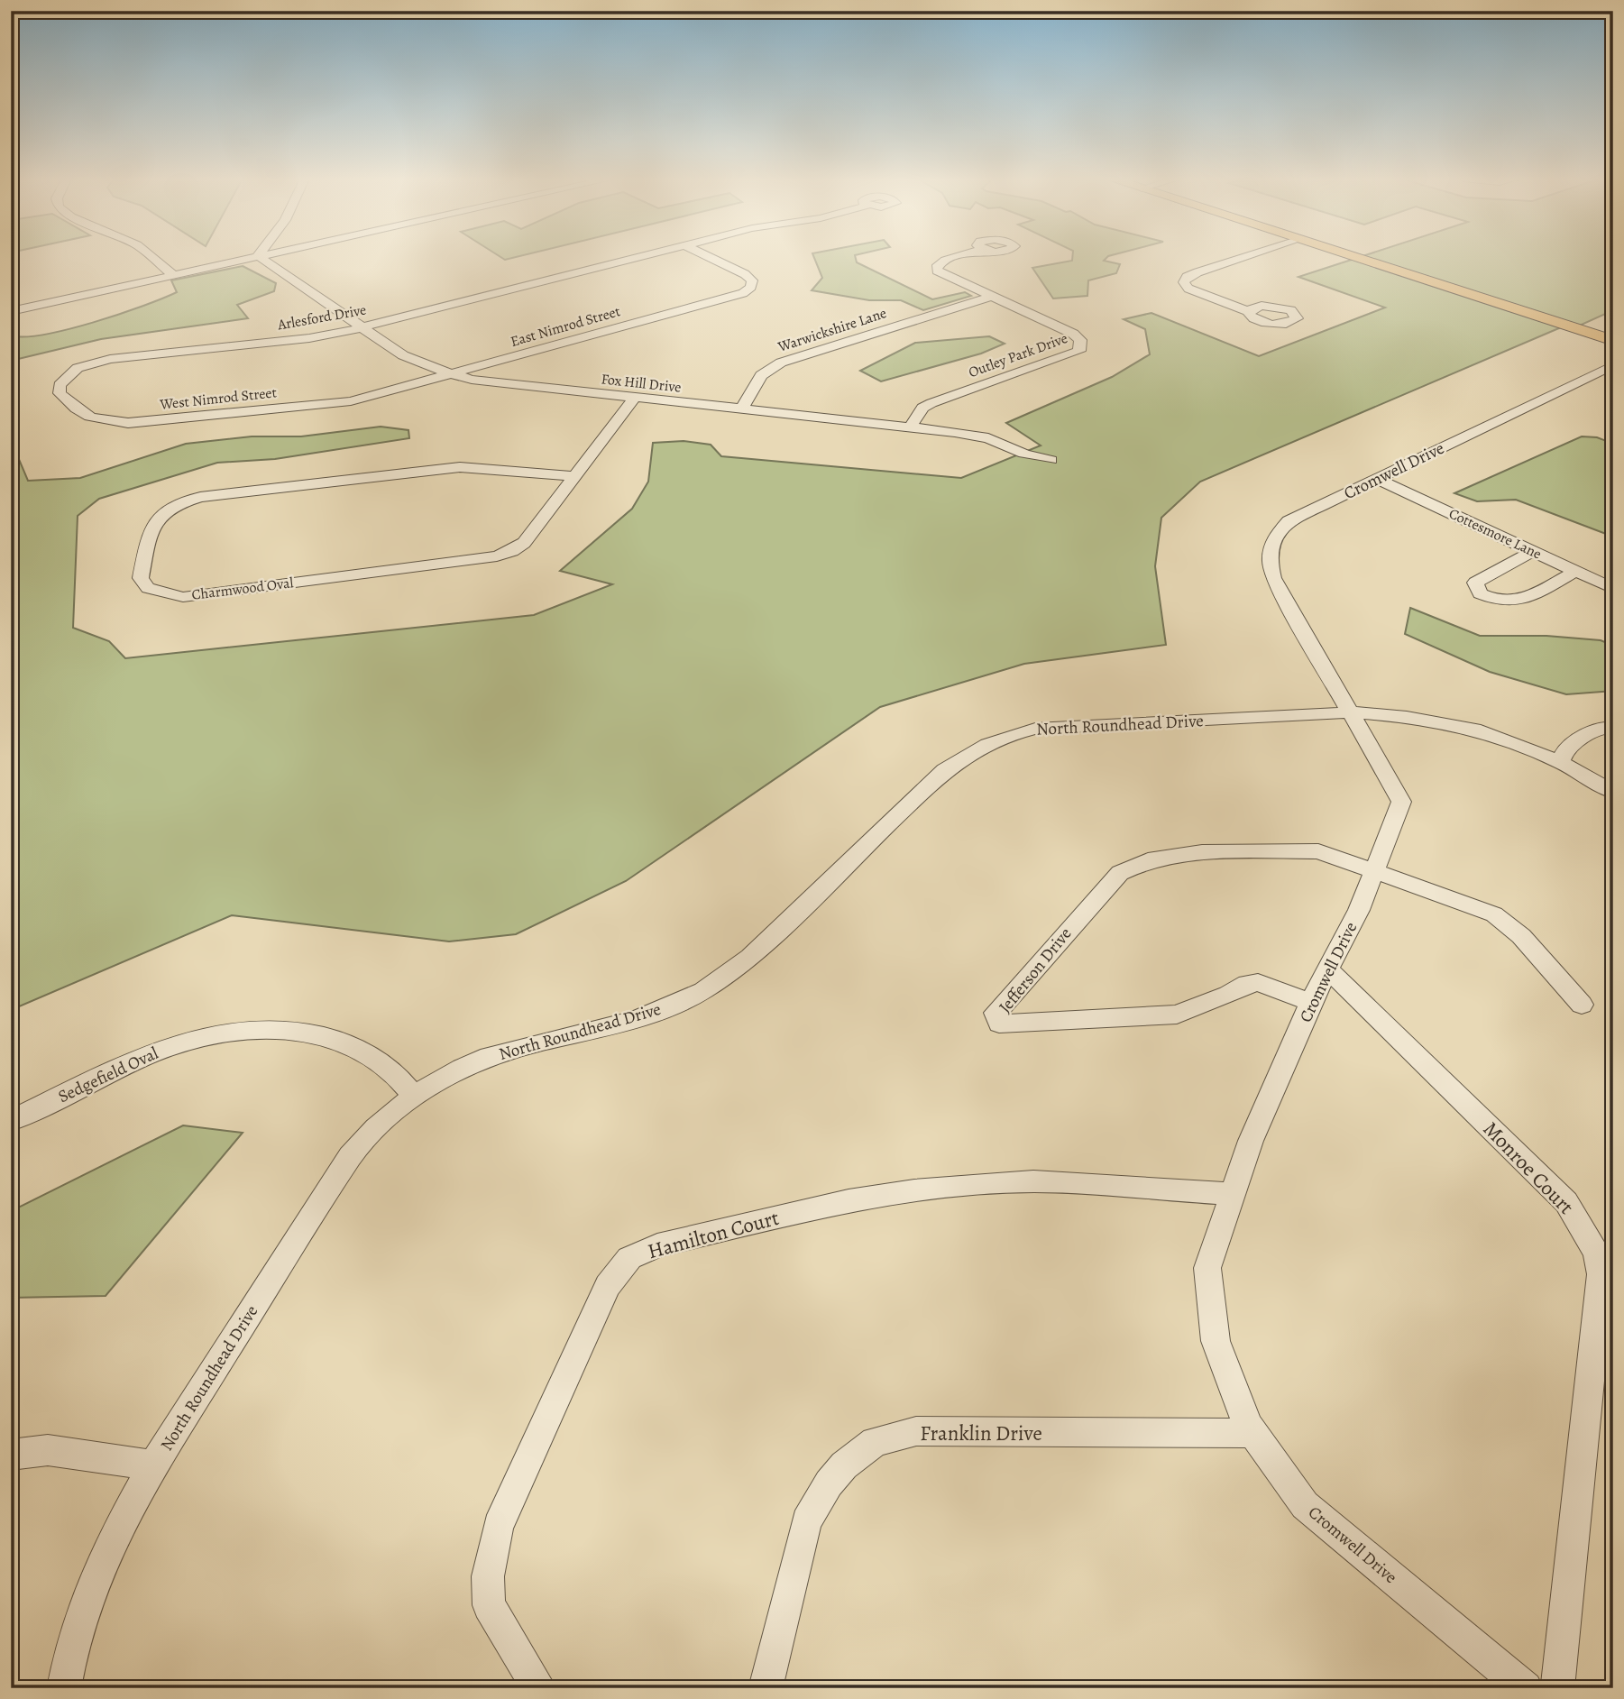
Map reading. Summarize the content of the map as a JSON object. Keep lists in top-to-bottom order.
{
  "streets": {
    "street": [
      "Arlesford Drive",
      "East Nimrod Street",
      "Warwickshire Lane",
      "Outley Park Drive",
      "Fox Hill Drive",
      "West Nimrod Street",
      "Cromwell Drive",
      "Cottesmore Lane",
      "Charmwood Oval",
      "North Roundhead Drive",
      "Jefferson Drive",
      "Sedgefield Oval",
      "Monroe Court",
      "Hamilton Court",
      "Franklin Drive"
    ]
  },
  "crossings": [
    ["Arlesford Drive", "Fox Hill Drive"],
    ["Arlesford Drive", "West Nimrod Street"],
    ["East Nimrod Street", "Fox Hill Drive"],
    ["East Nimrod Street", "West Nimrod Street"],
    ["Warwickshire Lane", "Outley Park Drive"],
    ["Warwickshire Lane", "Fox Hill Drive"],
    ["Outley Park Drive", "Fox Hill Drive"],
    ["Fox Hill Drive", "West Nimrod Street"],
    ["Fox Hill Drive", "Charmwood Oval"],
    ["Cromwell Drive", "Cottesmore Lane"],
    ["Cromwell Drive", "North Roundhead Drive"],
    ["Cromwell Drive", "Jefferson Drive"],
    ["Cromwell Drive", "Monroe Court"],
    ["Cromwell Drive", "Hamilton Court"],
    ["Cromwell Drive", "Franklin Drive"],
    ["North Roundhead Drive", "Sedgefield Oval"]
  ]
}
